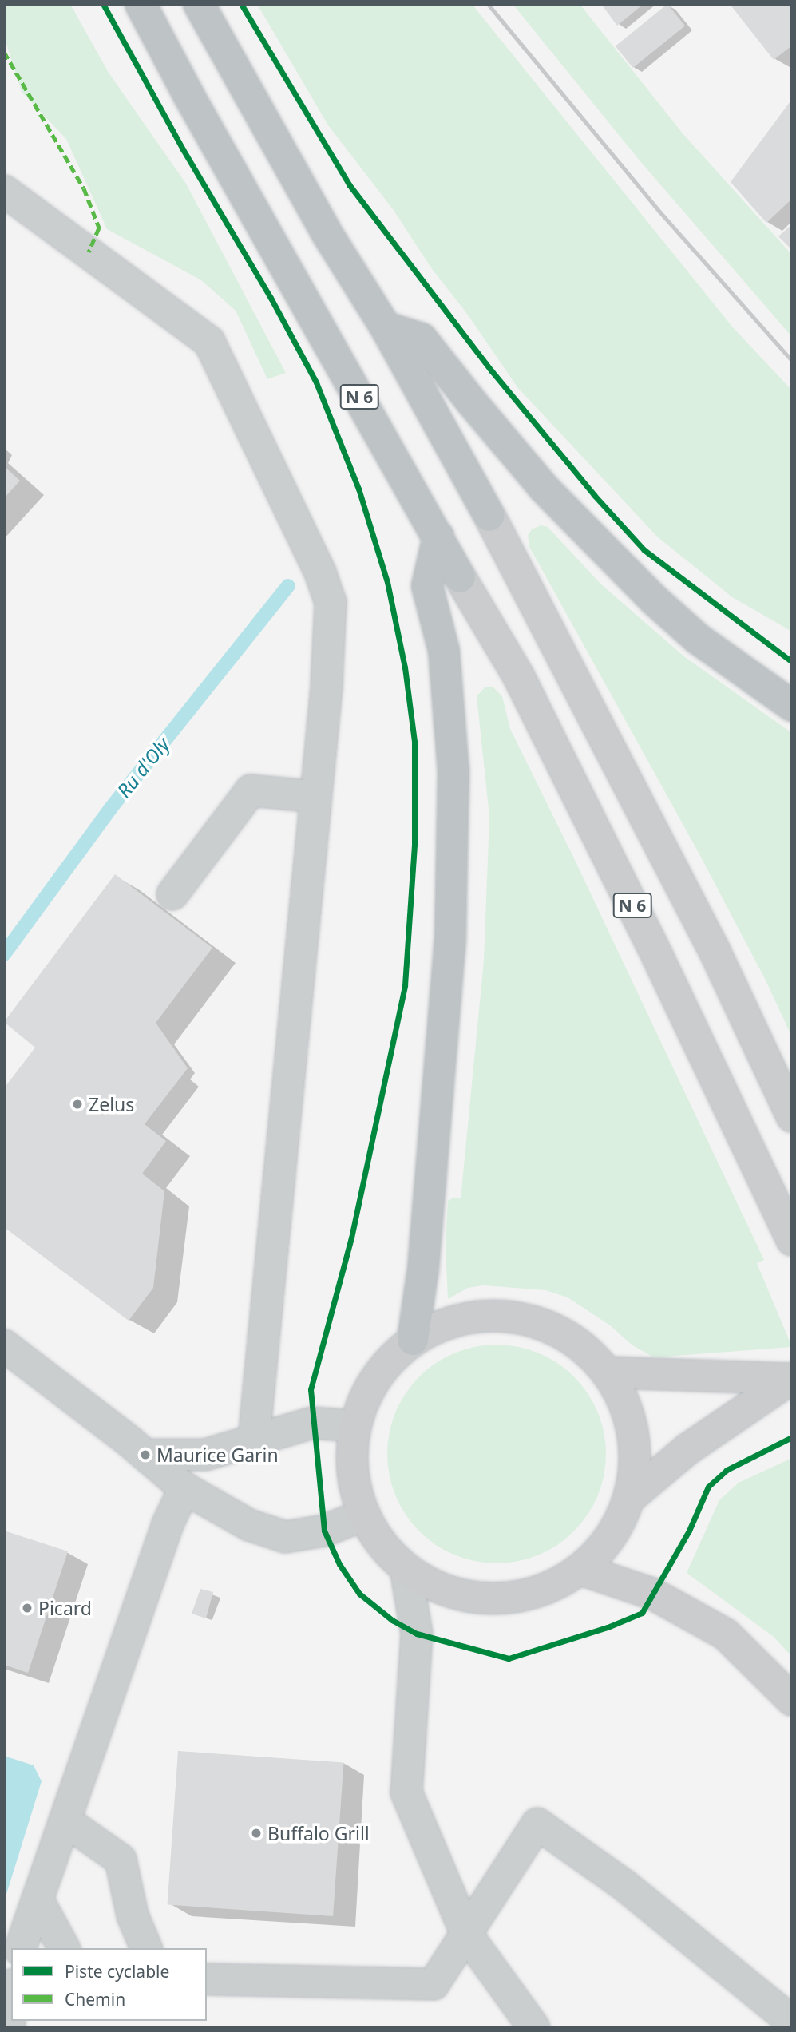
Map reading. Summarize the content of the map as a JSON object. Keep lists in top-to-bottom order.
{
  "streets": {
    "highway": ["N 6"]
  },
  "water": ["Ru d'Oly"],
  "places": [
    "Zelus",
    "Maurice Garin",
    "Picard",
    "Buffalo Grill"
  ],
  "legend": ["Piste cyclable", "Chemin"]
}
